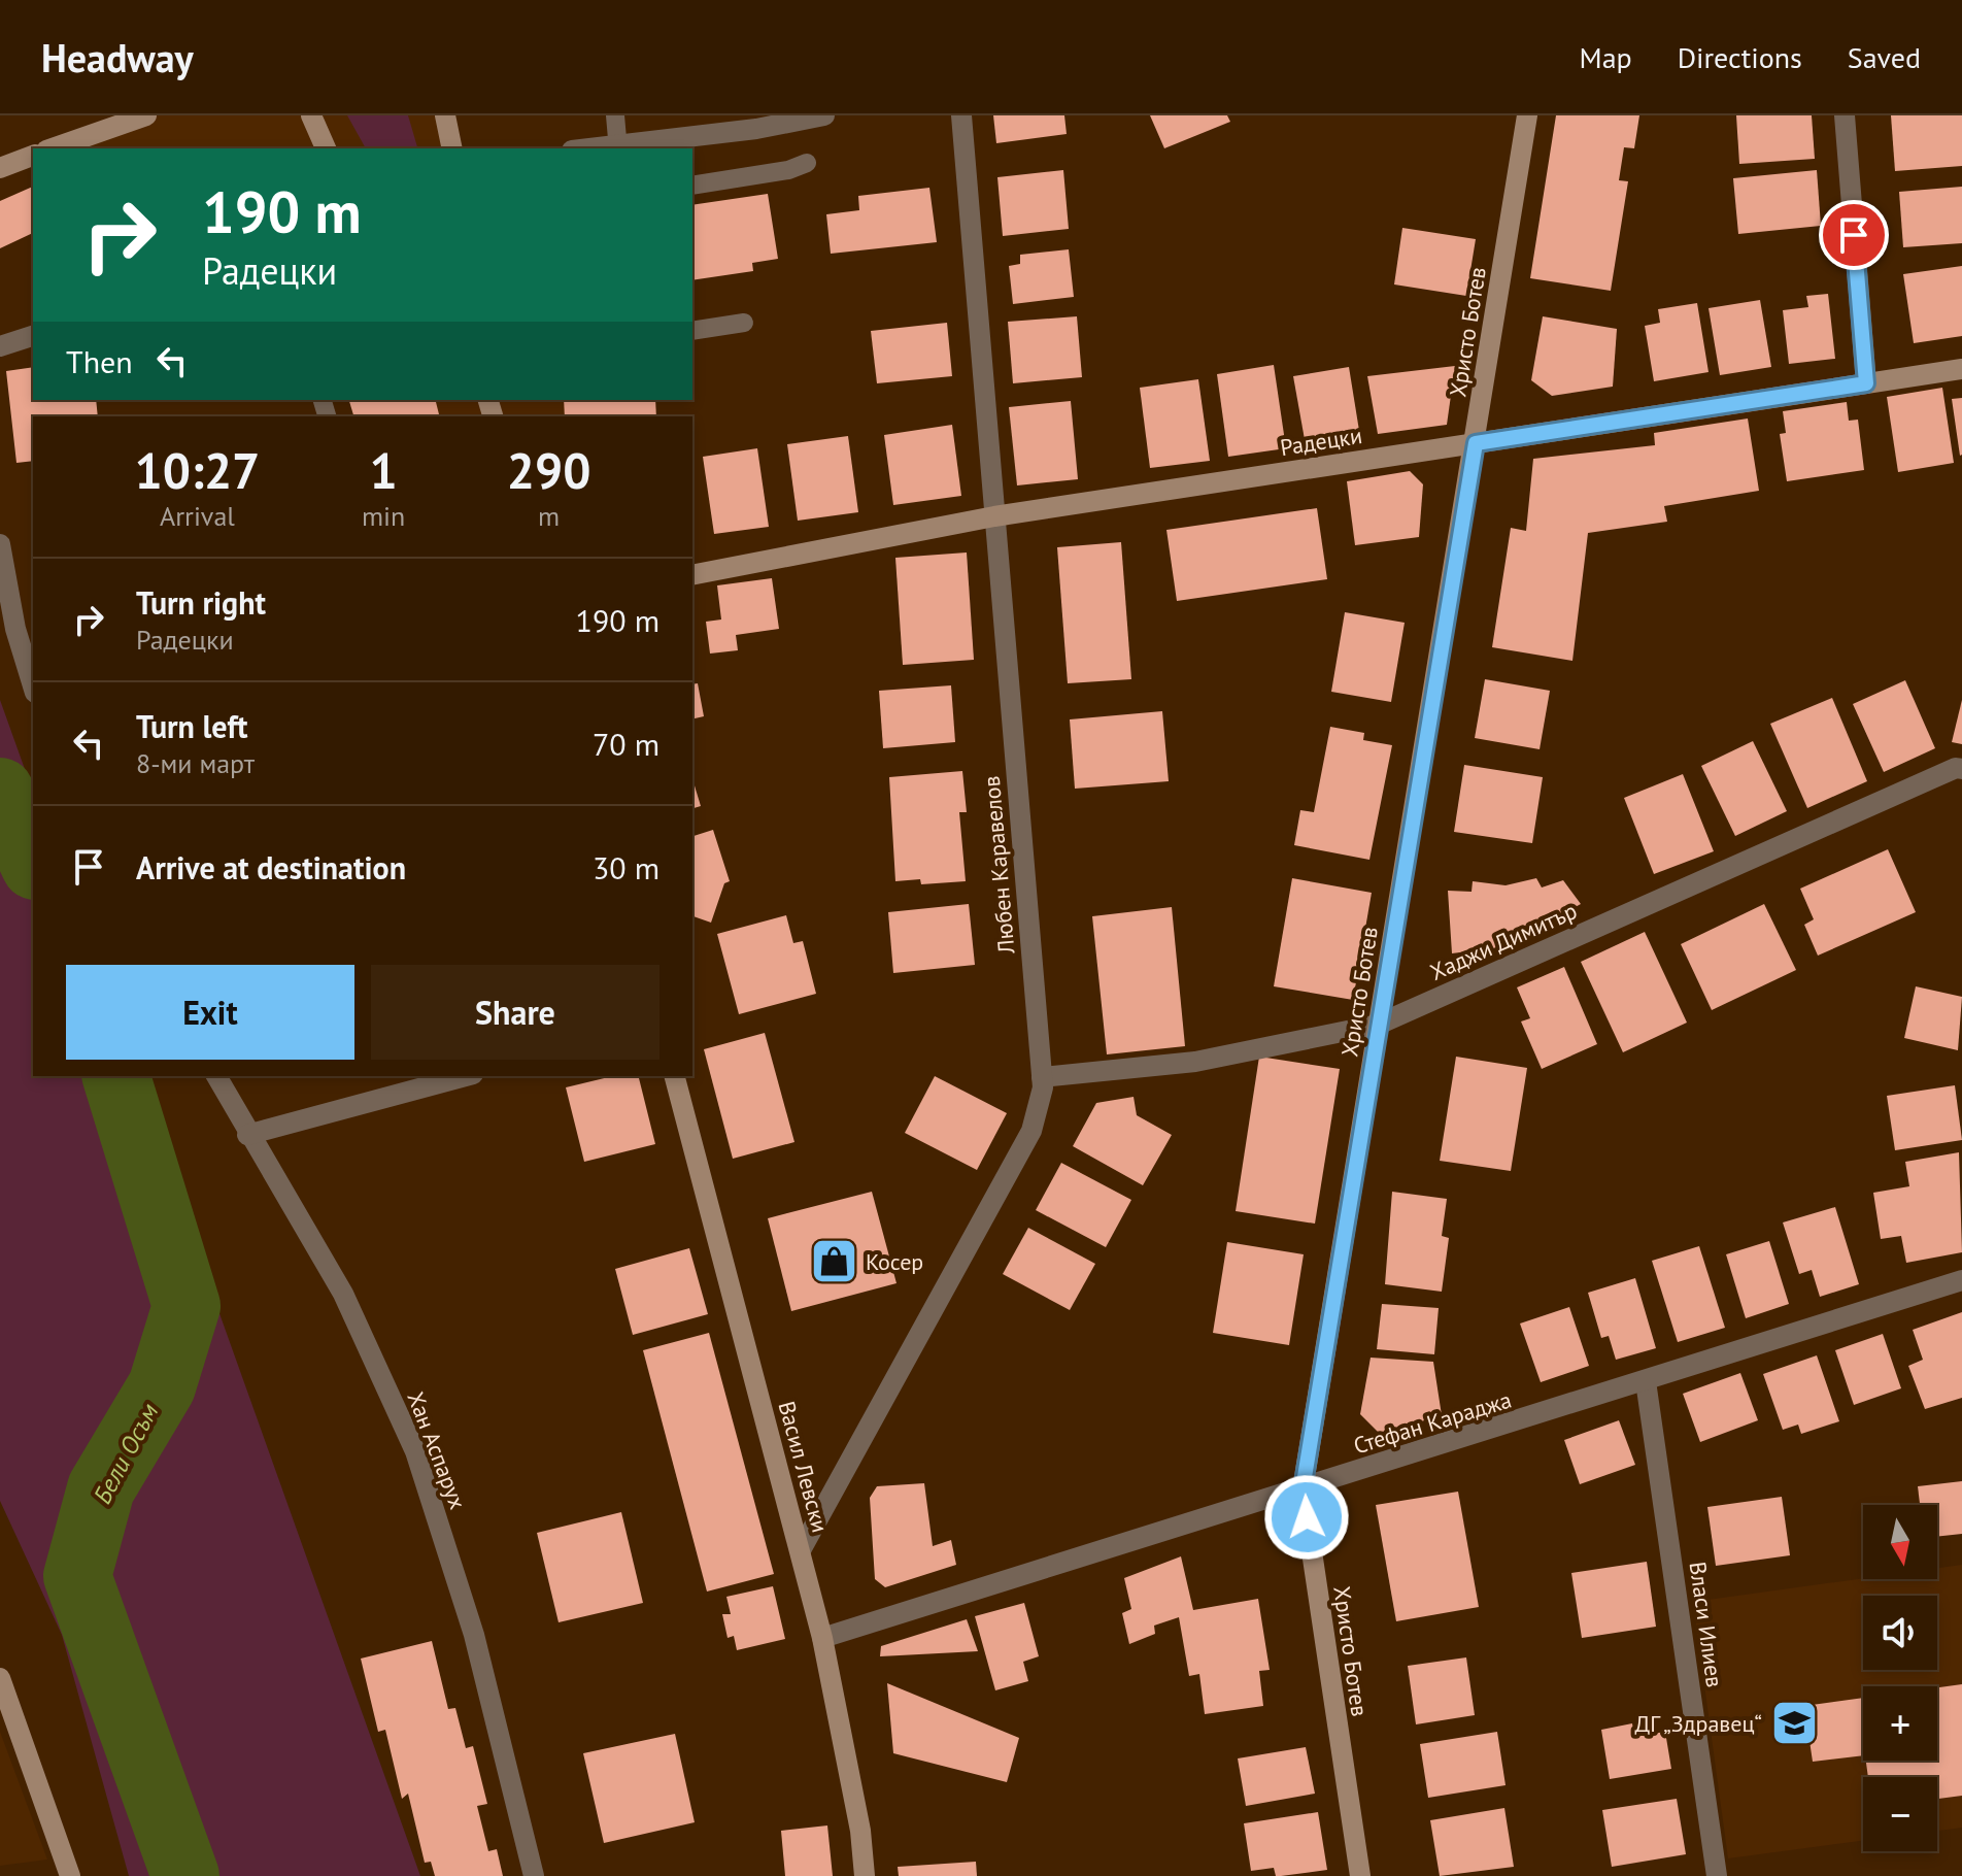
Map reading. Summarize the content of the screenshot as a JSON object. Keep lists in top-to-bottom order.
{
  "streets": {
    "street": [
      "Христо Ботев",
      "Радецки",
      "Любен Каравелов",
      "Хаджи Димитър",
      "Стефан Караджа",
      "Хан Аспарух",
      "Васил Левски",
      "Власи Илиев"
    ]
  },
  "crossings": [
    ["Христо Ботев", "Радецки"],
    ["Христо Ботев", "Хаджи Димитър"],
    ["Христо Ботев", "Стефан Караджа"],
    ["Радецки", "Любен Каравелов"],
    ["Любен Каравелов", "Хаджи Димитър"],
    ["Любен Каравелов", "Васил Левски"],
    ["Стефан Караджа", "Васил Левски"],
    ["Стефан Караджа", "Власи Илиев"]
  ],
  "water": ["Бели Осъм"],
  "places": {
    "shop": ["Косер"],
    "school or university": ["ДГ „Здравец“"]
  },
  "north": "bottom",
  "page": {
    "header": "Headway",
    "nav": ["Map", "Directions", "Saved"],
    "turn": ["190 m", "Радецки"],
    "then": "Then",
    "eta": [
      "10:27",
      "Arrival",
      "1",
      "min",
      "290",
      "m"
    ],
    "list": [
      {
        "name": "Turn right",
        "note": "Радецки",
        "value": "190 m"
      },
      {
        "name": "Turn left",
        "note": "8-ми март",
        "value": "70 m"
      },
      {
        "name": "Arrive at destination",
        "value": "30 m"
      }
    ],
    "buttons": ["Exit", "Share"],
    "map_buttons": ["+", "−"]
  }
}
